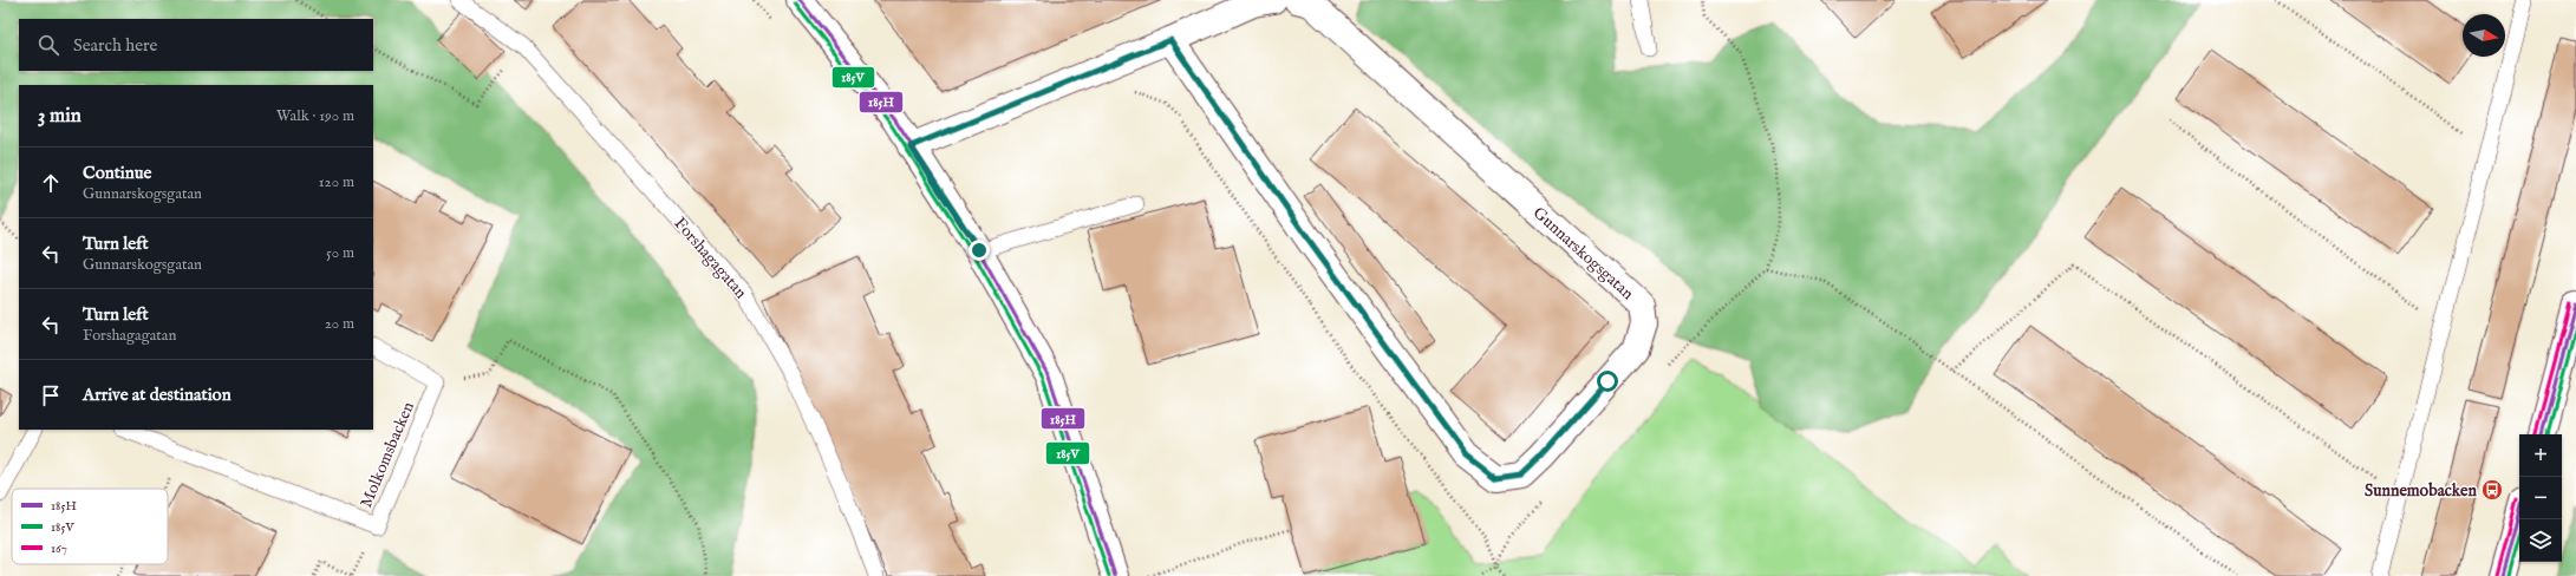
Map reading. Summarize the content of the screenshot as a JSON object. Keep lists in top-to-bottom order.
{
  "streets": {
    "street": ["Gunnarskogsgatan"],
    "lane": ["Forshagagatan", "Molkomsbacken"]
  },
  "places": {
    "bus stop": ["Sunnemobacken"]
  },
  "lines": ["transit line 185H", "transit line 185V", "transit line 167"],
  "legend": ["185H", "185V", "167"],
  "north": "right",
  "page": {
    "search": "Search here",
    "heading": ["3 min", "Walk · 190 m"],
    "list": [
      ["Continue", "Gunnarskogsgatan", "120 m"],
      ["Turn left", "Gunnarskogsgatan", "50 m"],
      ["Turn left", "Forshagagatan", "20 m"],
      "Arrive at destination"
    ],
    "map_buttons": ["+", "−"]
  }
}
